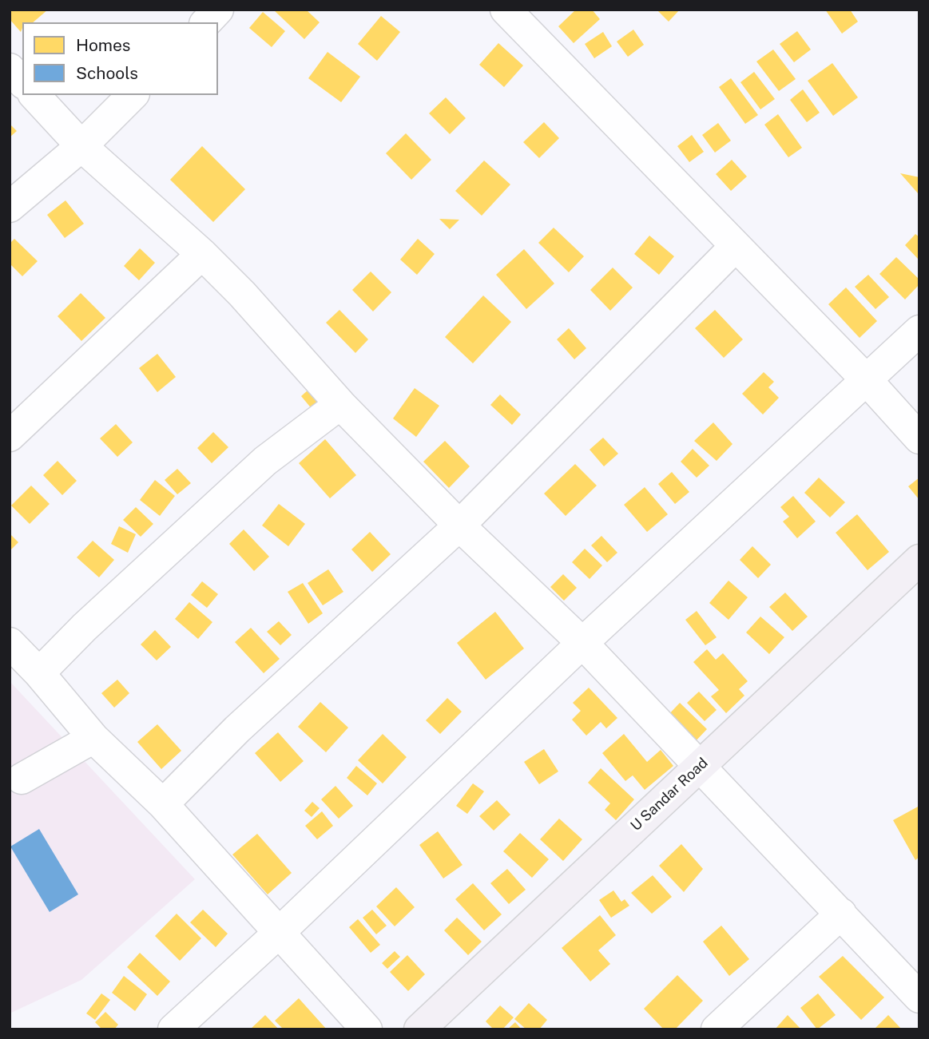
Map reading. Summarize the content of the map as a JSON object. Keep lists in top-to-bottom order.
{
  "streets": {
    "main road": ["U Sandar Road"]
  },
  "legend": ["Homes", "Schools"]
}
